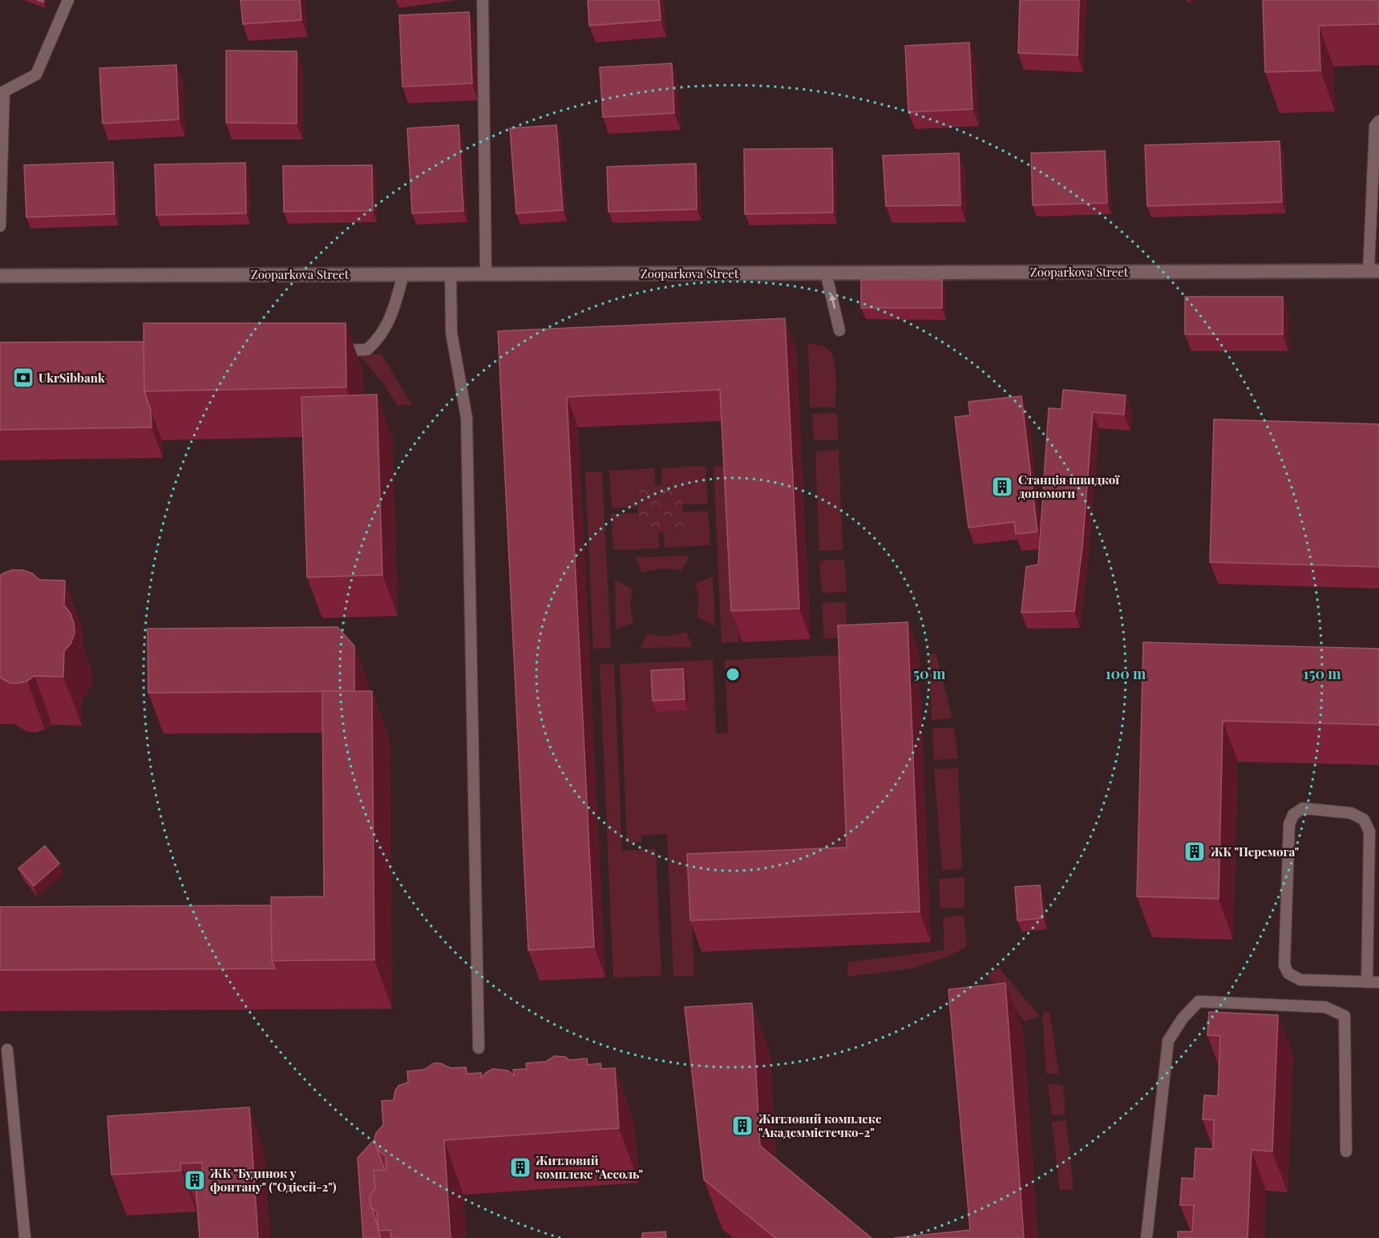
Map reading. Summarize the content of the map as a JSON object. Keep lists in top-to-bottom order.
{
  "streets": {
    "street": ["Zooparkova Street"]
  },
  "places": {
    "bank": ["UkrSibbank"],
    "building": [
      "Станція швидкої допомоги",
      "ЖК \"Перемога\"",
      "Житловий комплекс \"Академмістечко-2\"",
      "Житловий комплекс \"Ассоль\"",
      "ЖК \"Будинок у фонтану\" (\"Одісей-2\")"
    ]
  },
  "rings": ["50 m", "100 m", "150 m"]
}
